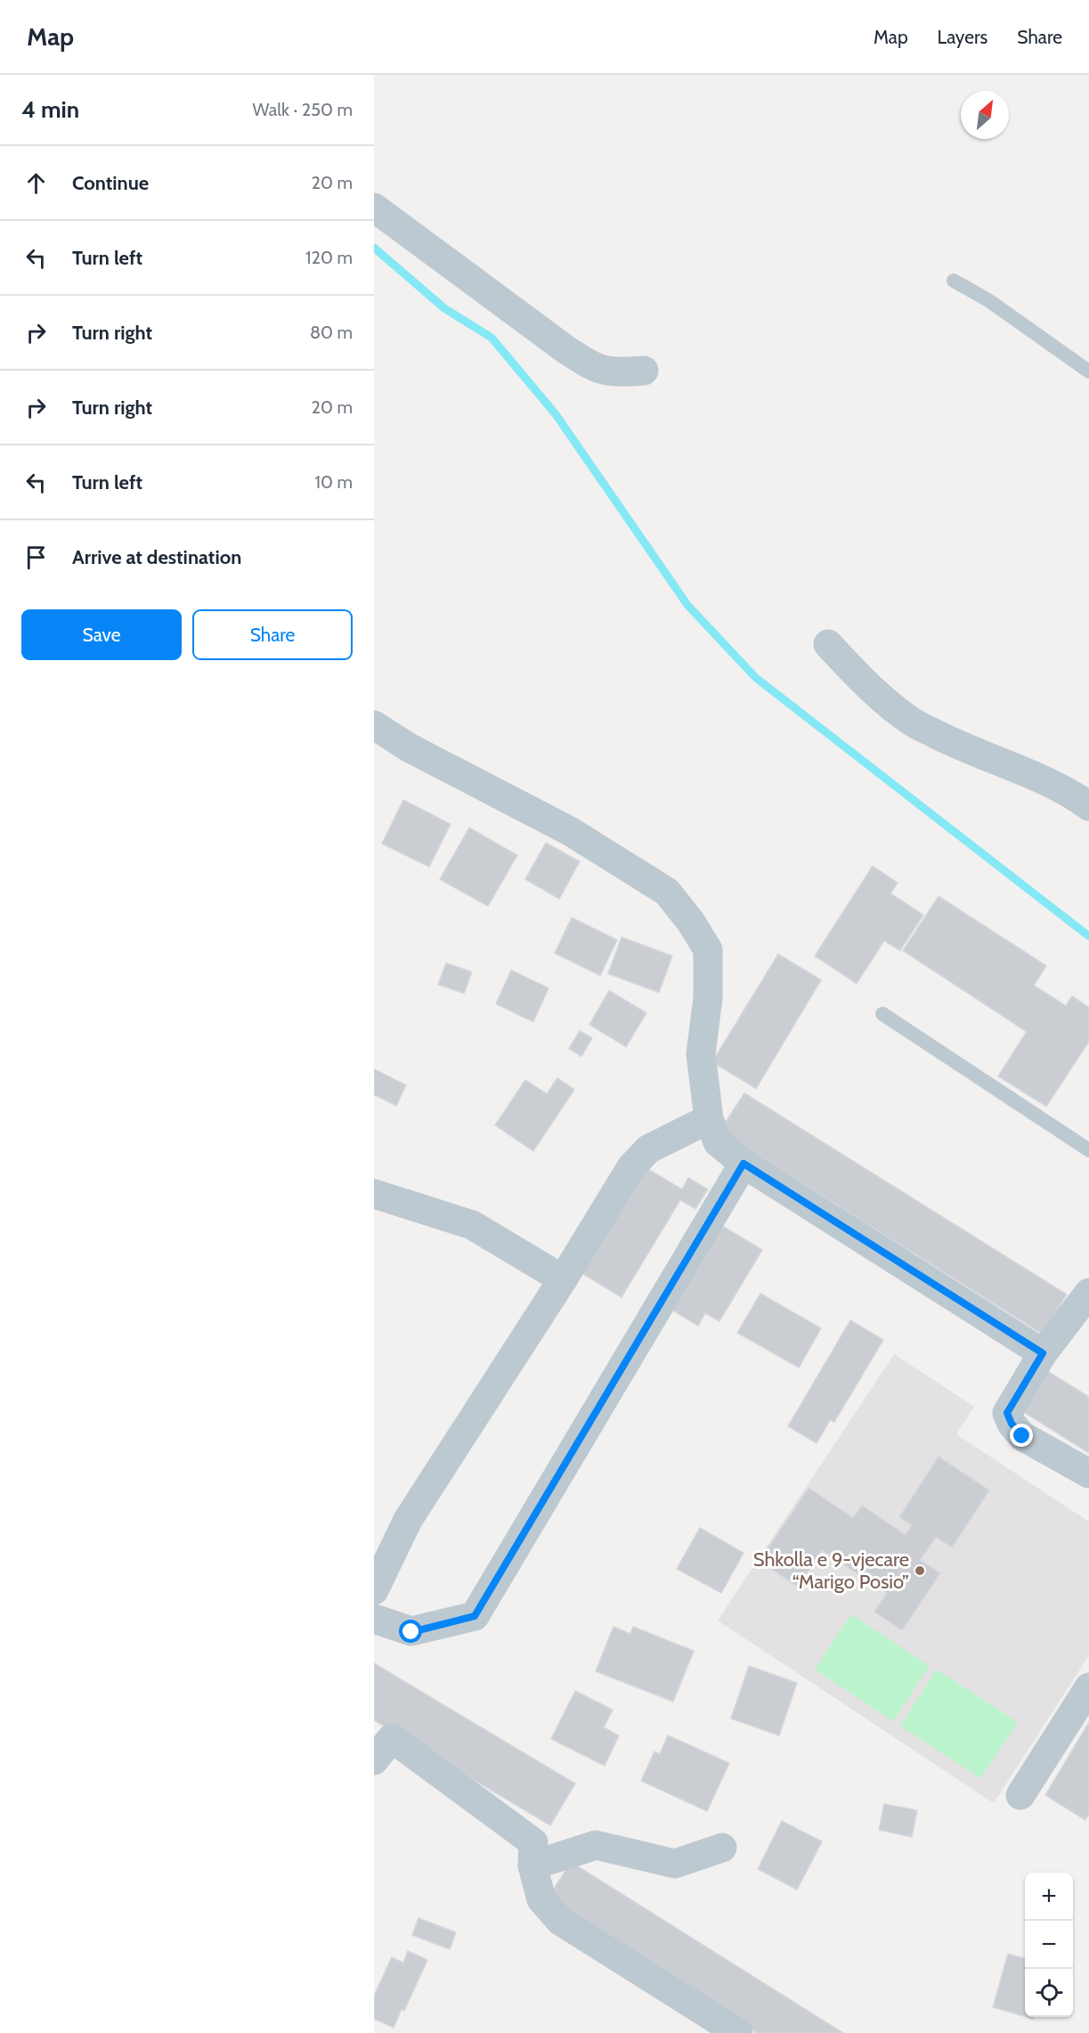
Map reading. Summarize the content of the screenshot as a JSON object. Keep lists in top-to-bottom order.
{
  "places": ["Shkolla e 9-vjecare “Marigo Posio”"],
  "north": "top right",
  "page": {
    "header": "Map",
    "nav": ["Map", "Layers", "Share"],
    "heading": ["4 min", "Walk · 250 m"],
    "list": [
      ["Continue", "20 m"],
      ["Turn left", "120 m"],
      ["Turn right", "80 m"],
      ["Turn right", "20 m"],
      ["Turn left", "10 m"],
      "Arrive at destination"
    ],
    "buttons": ["Save", "Share"],
    "map_buttons": ["+", "−"]
  }
}
